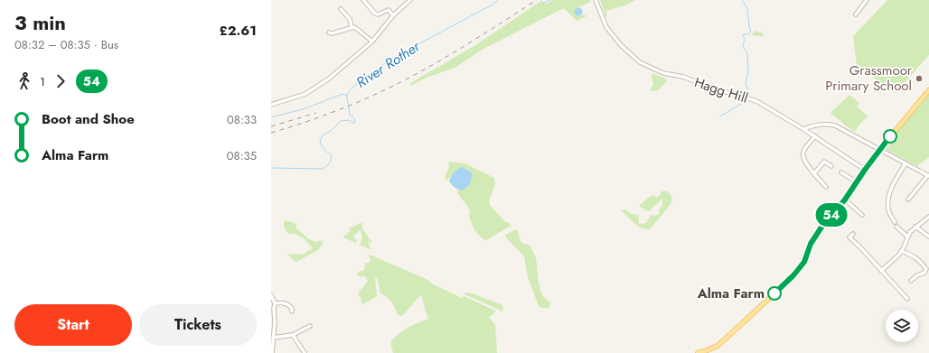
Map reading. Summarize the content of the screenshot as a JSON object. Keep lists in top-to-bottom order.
{
  "streets": {
    "street": ["Hagg Hill"]
  },
  "water": ["River Rother"],
  "places": ["Grassmoor Primary School", "Alma Farm"],
  "lines": ["bus line 54"],
  "page": {
    "heading": ["3 min", "08:32 – 08:35 · Bus", "£2.61"],
    "on_map": "54",
    "legs": ["1", "54"],
    "list": [
      {
        "name": "Boot and Shoe",
        "value": "08:33"
      },
      {
        "name": "Alma Farm",
        "value": "08:35"
      }
    ],
    "buttons": ["Start", "Tickets"]
  }
}
